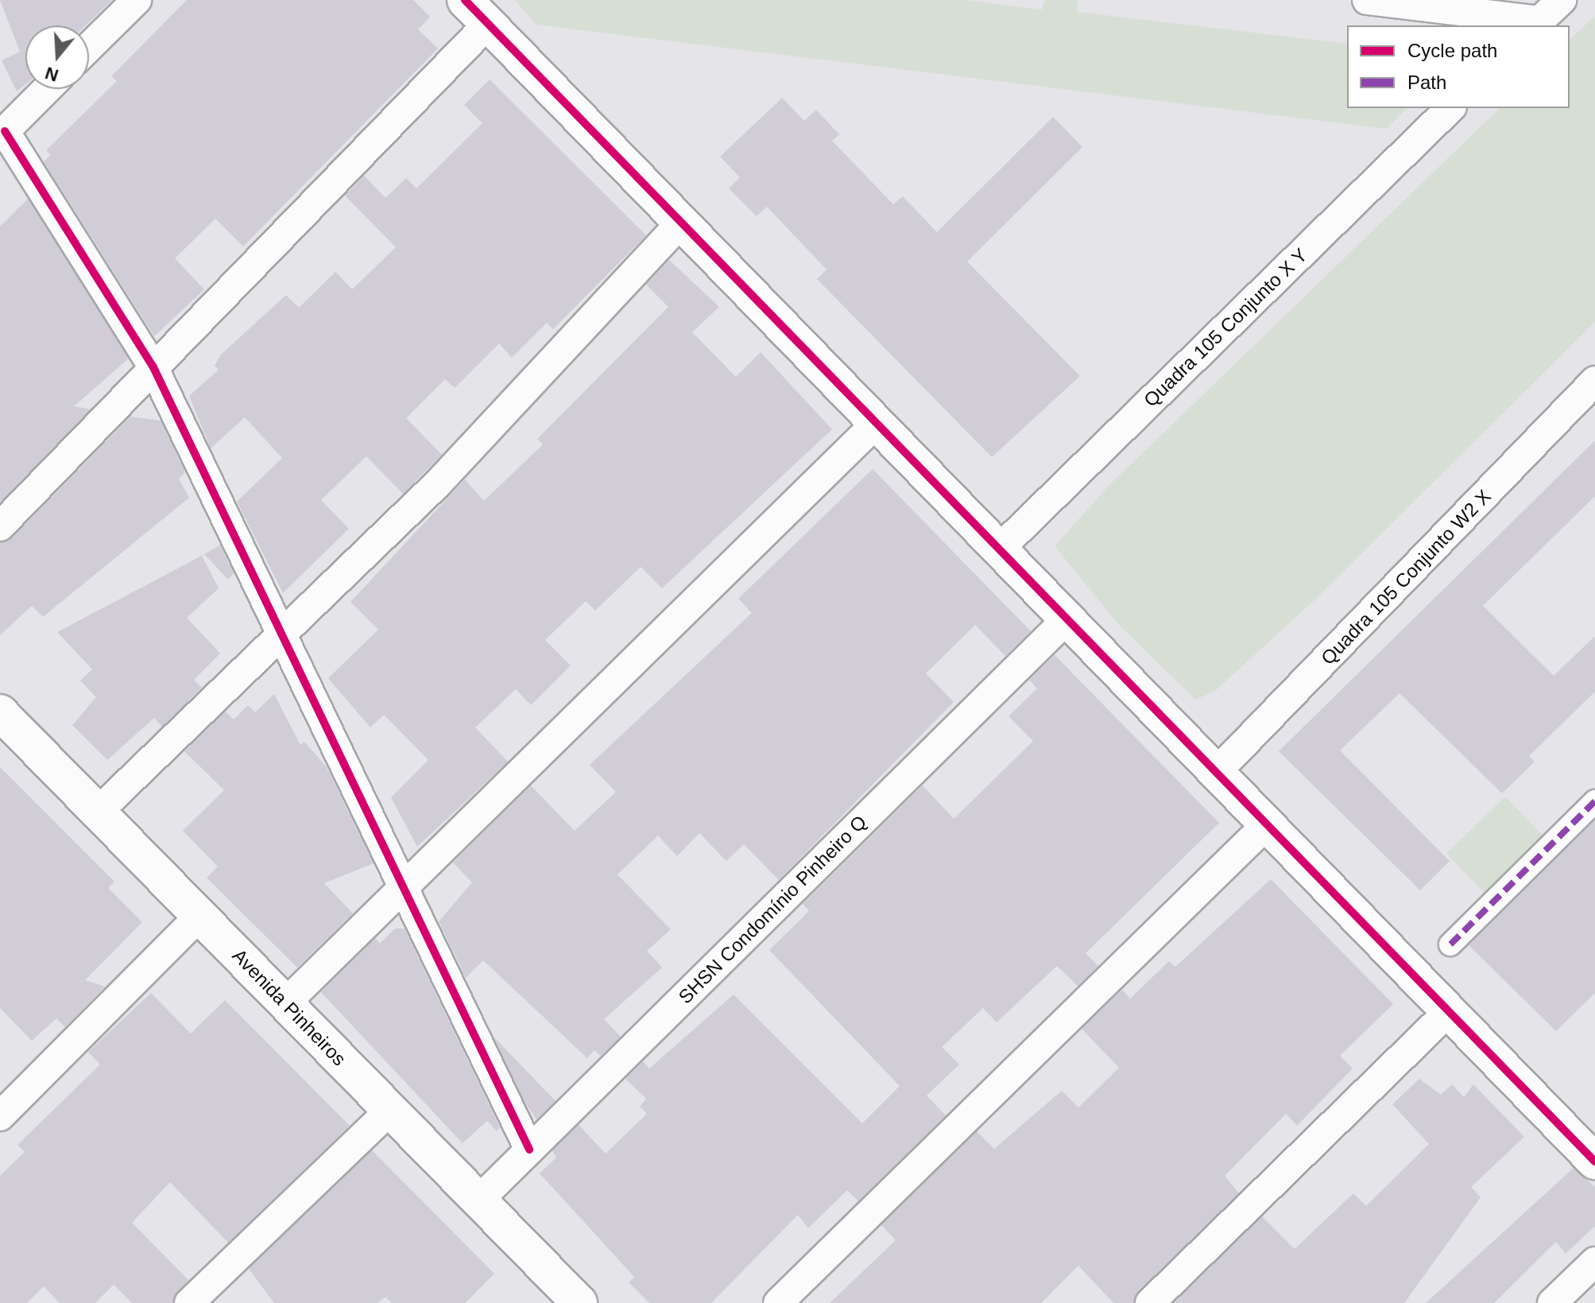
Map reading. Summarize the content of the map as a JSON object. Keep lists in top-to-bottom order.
{
  "streets": {
    "street": [
      "Quadra 105 Conjunto X Y",
      "Quadra 105 Conjunto W2 X",
      "SHSN Condomínio Pinheiro Q",
      "Avenida Pinheiros"
    ]
  },
  "crossings": [
    ["SHSN Condomínio Pinheiro Q", "Avenida Pinheiros"]
  ],
  "legend": ["Cycle path", "Path"],
  "north": "bottom"
}
